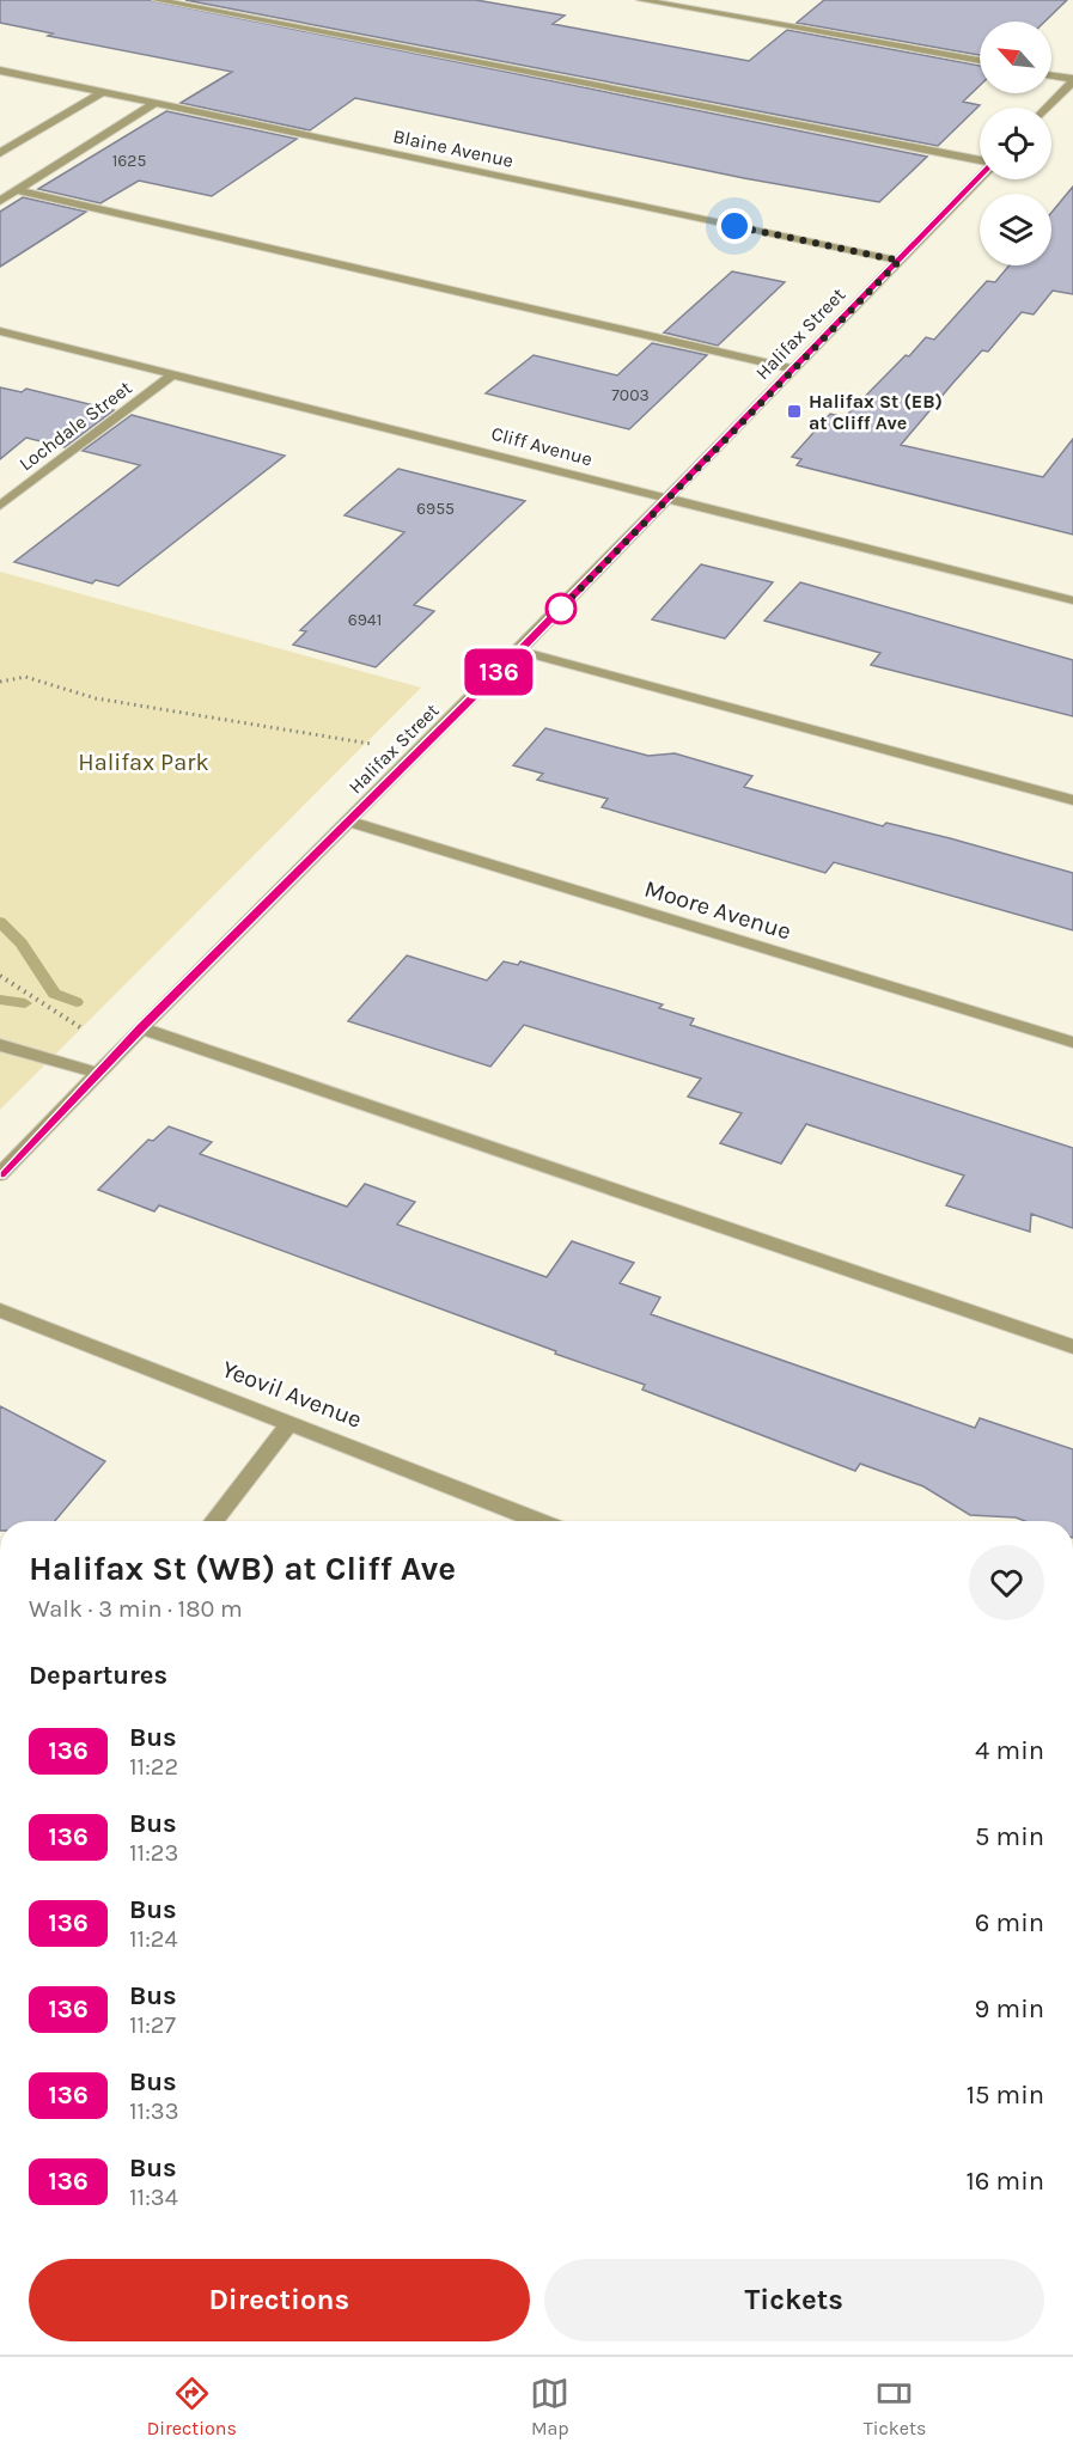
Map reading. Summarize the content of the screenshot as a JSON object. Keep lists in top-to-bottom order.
{
  "streets": {
    "street": [
      "Blaine Avenue",
      "Halifax Street",
      "Lochdale Street",
      "Cliff Avenue",
      "Moore Avenue",
      "Yeovil Avenue"
    ]
  },
  "crossings": [
    ["Blaine Avenue", "Halifax Street"],
    ["Halifax Street", "Cliff Avenue"],
    ["Halifax Street", "Moore Avenue"],
    ["Lochdale Street", "Cliff Avenue"]
  ],
  "parks": ["Halifax Park"],
  "places": {
    "transit": ["Halifax St (EB) at Cliff Ave"]
  },
  "lines": ["bus line 136"],
  "house_numbers": [
    "1625",
    "7003",
    "6955",
    "6941"
  ],
  "north": "top left",
  "page": {
    "on_map": "136",
    "heading": [
      ["Halifax St (WB) at Cliff Ave", "Walk · 3 min · 180 m"],
      "Departures"
    ],
    "list": [
      {
        "mark": "136",
        "name": "Bus",
        "note": "11:22",
        "value": "4 min"
      },
      {
        "mark": "136",
        "name": "Bus",
        "note": "11:23",
        "value": "5 min"
      },
      {
        "mark": "136",
        "name": "Bus",
        "note": "11:24",
        "value": "6 min"
      },
      {
        "mark": "136",
        "name": "Bus",
        "note": "11:27",
        "value": "9 min"
      },
      {
        "mark": "136",
        "name": "Bus",
        "note": "11:33",
        "value": "15 min"
      },
      {
        "mark": "136",
        "name": "Bus",
        "note": "11:34",
        "value": "16 min"
      }
    ],
    "buttons": ["Directions", "Tickets"],
    "tabs": ["Directions", "Map", "Tickets"]
  }
}
